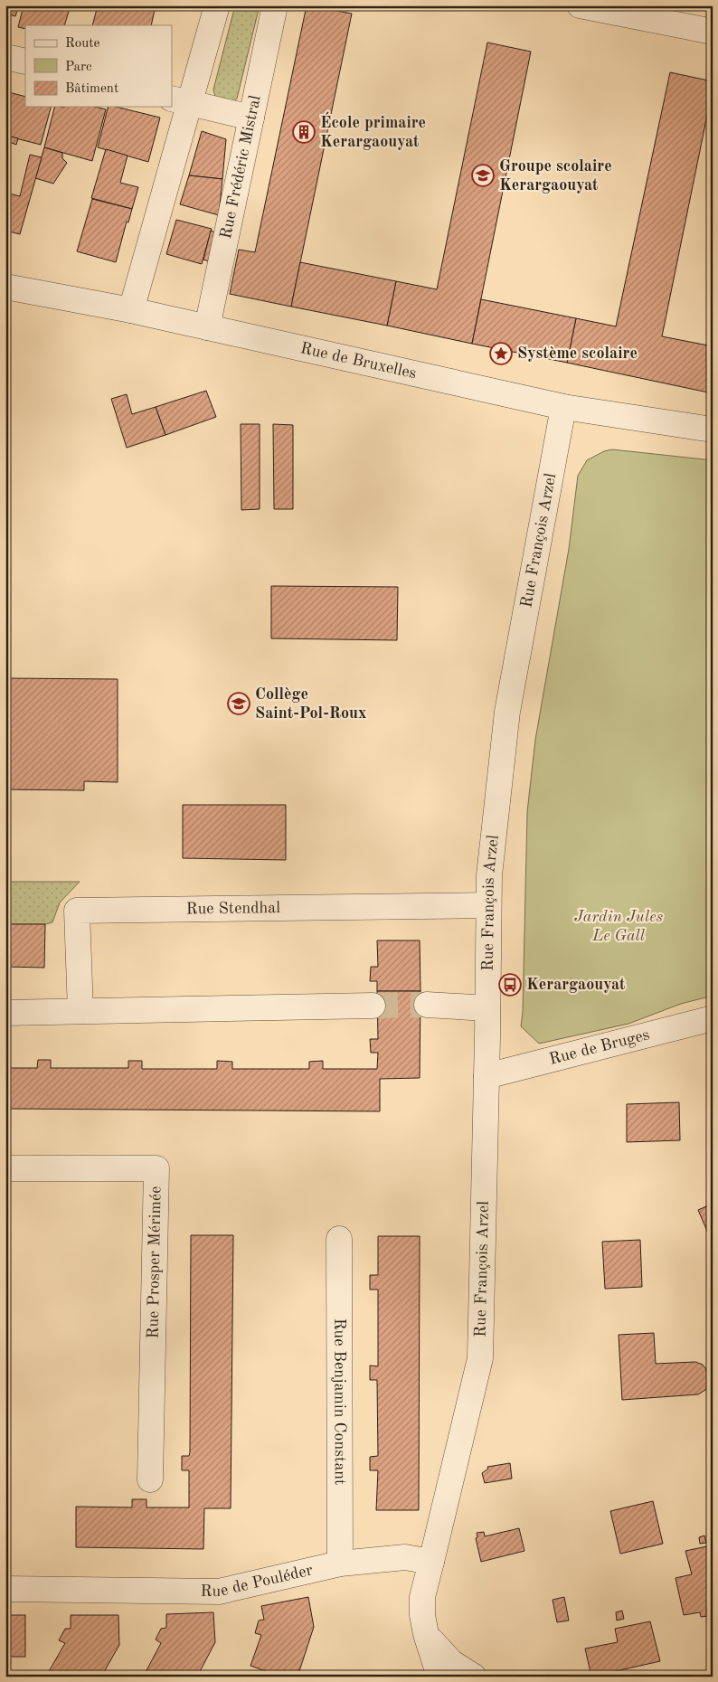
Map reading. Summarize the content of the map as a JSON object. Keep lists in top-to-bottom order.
{
  "streets": {
    "street": [
      "Rue Frédéric Mistral",
      "Rue de Bruxelles",
      "Rue François Arzel",
      "Rue Stendhal",
      "Rue de Bruges",
      "Rue Prosper Mérimée",
      "Rue Benjamin Constant",
      "Rue de Pouléder"
    ]
  },
  "crossings": [
    ["Rue Frédéric Mistral", "Rue de Bruxelles"],
    ["Rue de Bruxelles", "Rue François Arzel"],
    ["Rue François Arzel", "Rue Stendhal"],
    ["Rue François Arzel", "Rue de Bruges"],
    ["Rue François Arzel", "Rue de Pouléder"],
    ["Rue Benjamin Constant", "Rue de Pouléder"]
  ],
  "parks": ["Jardin Jules Le Gall"],
  "places": {
    "building": ["École primaire Kerargaouyat"],
    "school or university": ["Groupe scolaire Kerargaouyat", "Collège Saint-Pol-Roux"],
    "place": ["Système scolaire"],
    "bus stop": ["Kerargaouyat"]
  },
  "legend": ["Route", "Parc", "Bâtiment"]
}
